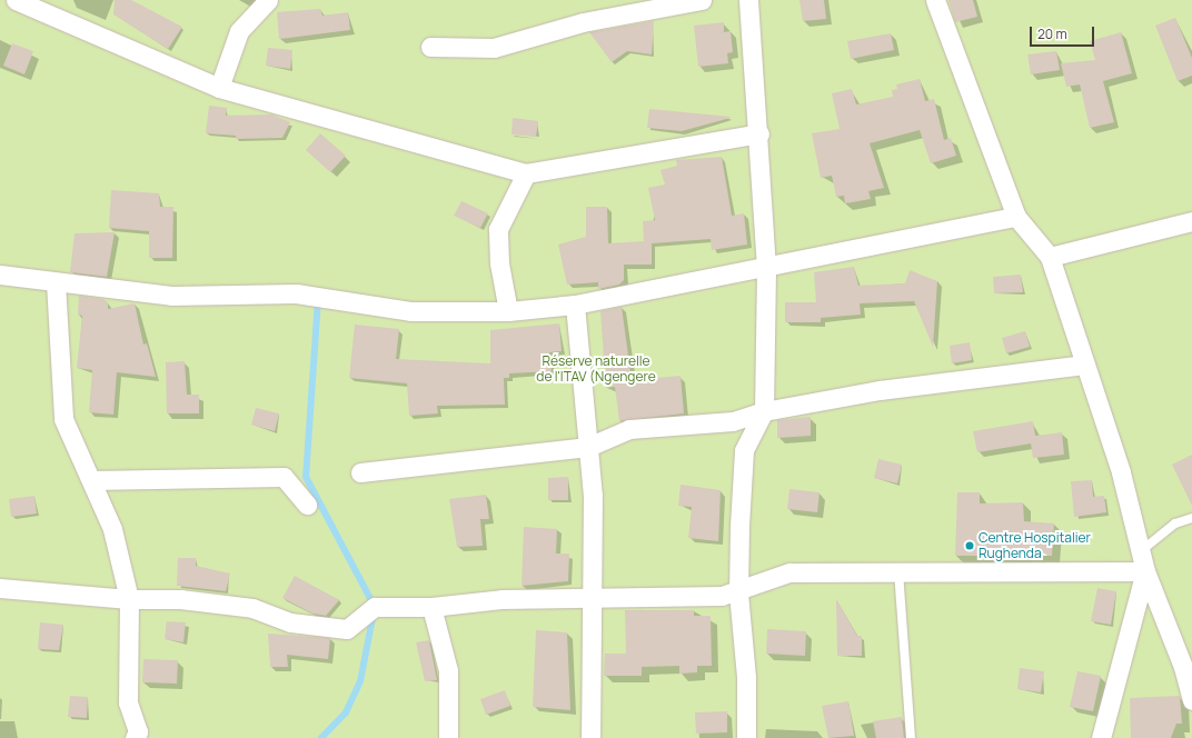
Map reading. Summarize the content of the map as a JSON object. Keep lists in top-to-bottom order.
{
  "parks": ["Réserve naturelle de l'ITAV (Ngengere"],
  "places": ["Centre Hospitalier Rughenda"],
  "scale_bar": "20 m"
}
